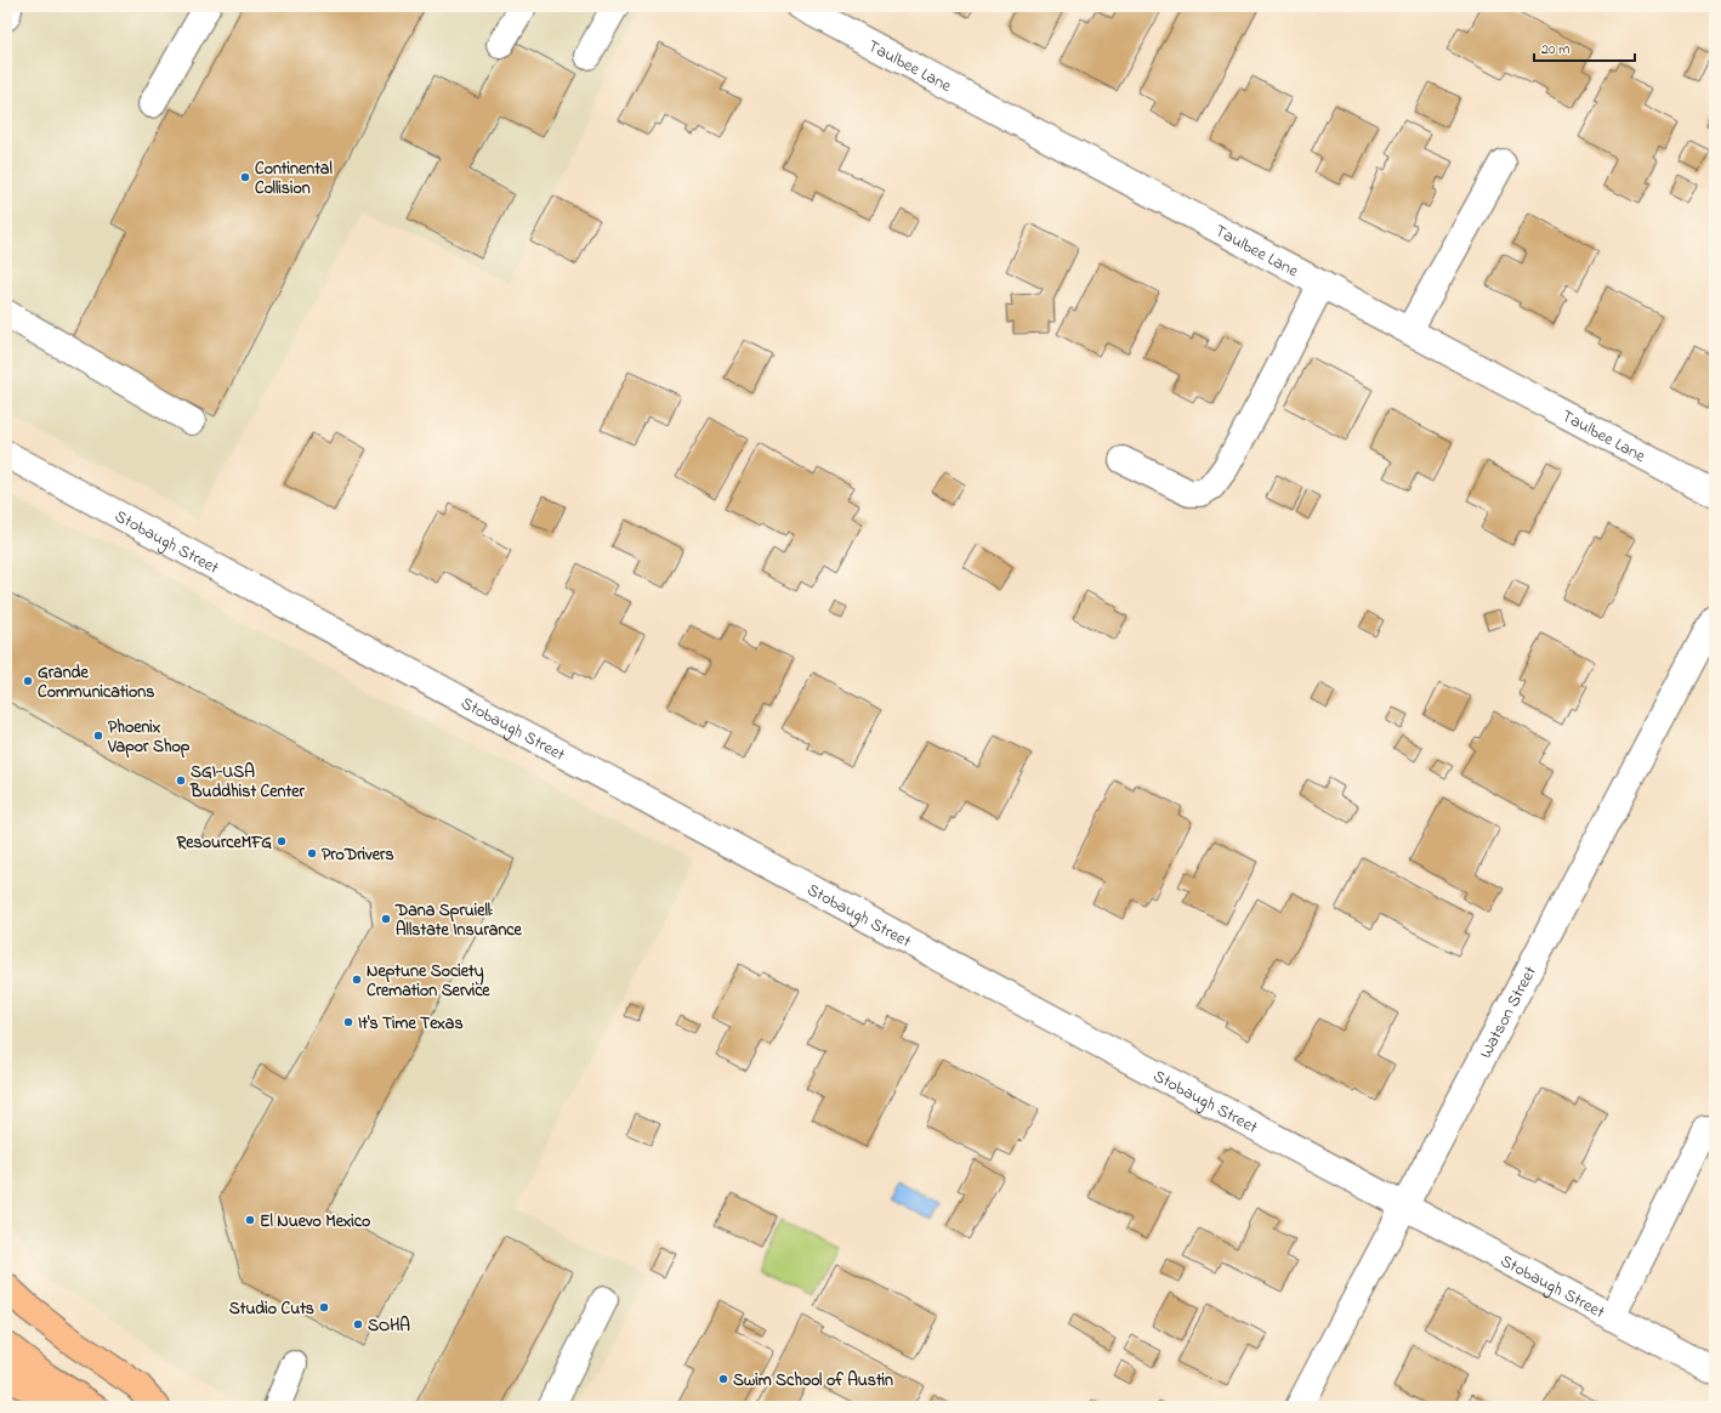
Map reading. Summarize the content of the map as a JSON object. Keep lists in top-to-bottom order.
{
  "streets": {
    "street": ["Taulbee Lane", "Stobaugh Street", "Watson Street"]
  },
  "crossings": [
    ["Stobaugh Street", "Watson Street"]
  ],
  "places": [
    "Continental Collision",
    "Grande Communications",
    "Phoenix Vapor Shop",
    "SGI-USA Buddhist Center",
    "ResourceMFG",
    "ProDrivers",
    "Dana Spruiell: Allstate Insurance",
    "Neptune Society Cremation Service",
    "It's Time Texas",
    "El Nuevo Mexico",
    "Studio Cuts",
    "SOHA",
    "Swim School of Austin"
  ],
  "scale_bar": "20 m"
}
